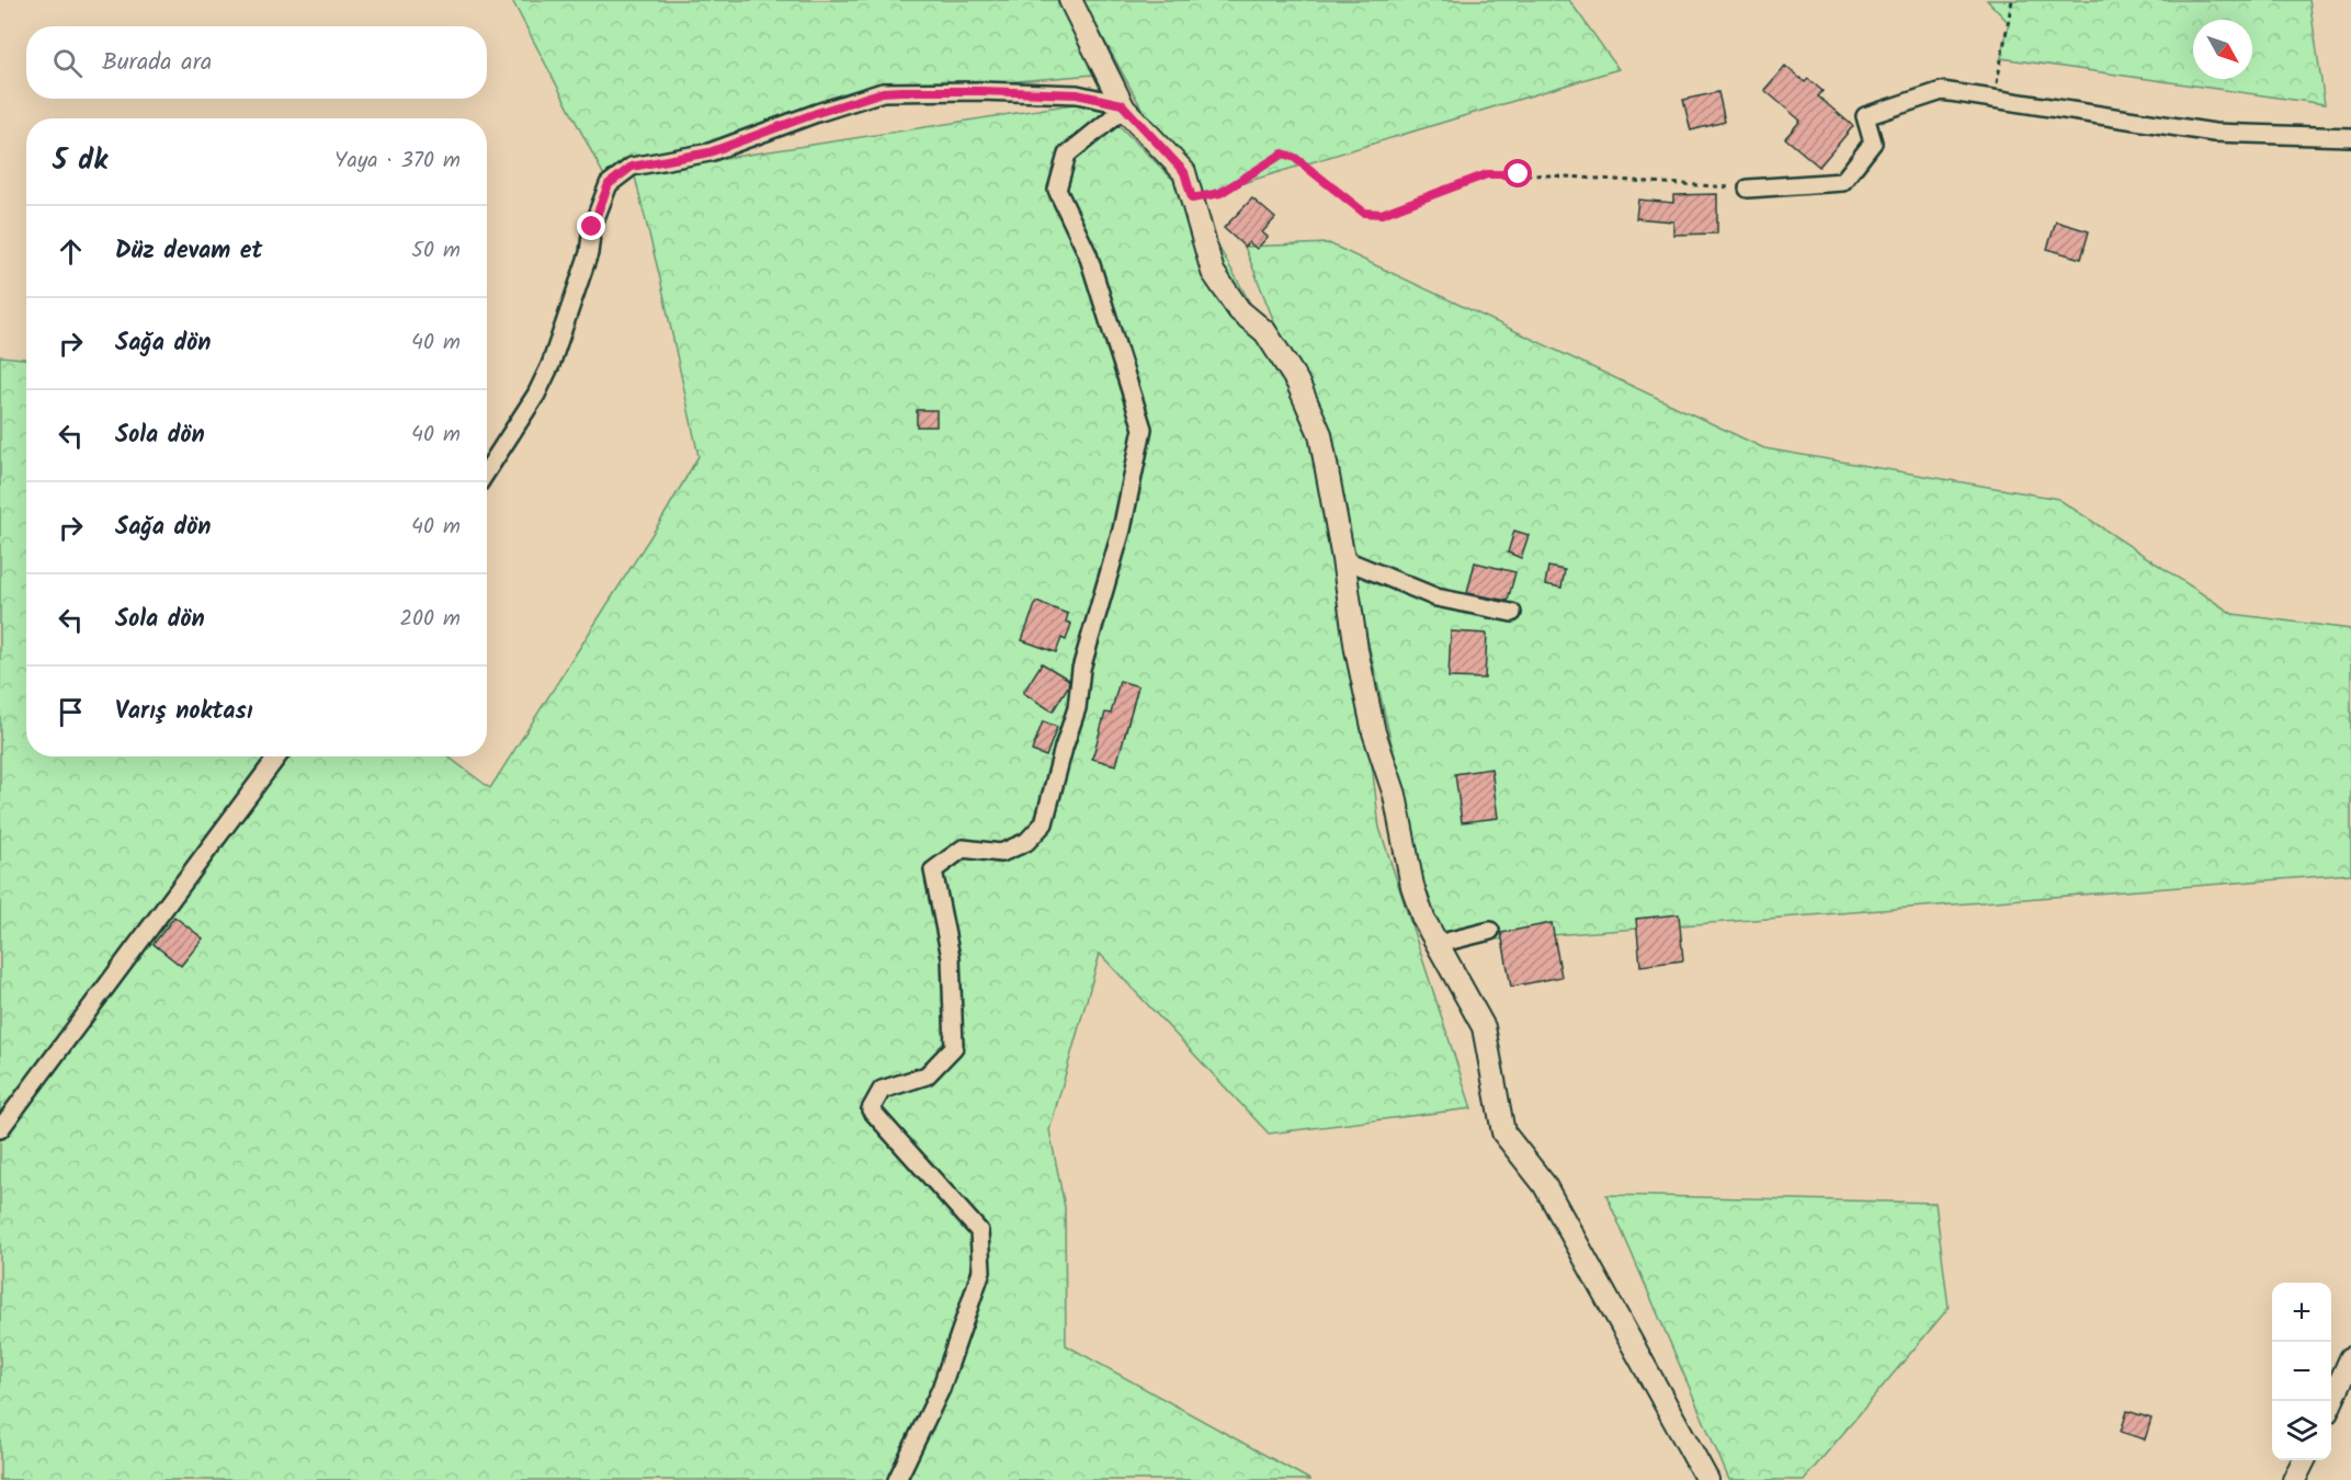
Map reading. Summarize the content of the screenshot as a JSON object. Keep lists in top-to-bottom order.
{
  "north": "bottom right",
  "page": {
    "search": "Burada ara",
    "heading": ["5 dk", "Yaya · 370 m"],
    "list": [
      ["Düz devam et", "50 m"],
      ["Sağa dön", "40 m"],
      ["Sola dön", "40 m"],
      ["Sağa dön", "40 m"],
      ["Sola dön", "200 m"],
      "Varış noktası"
    ],
    "map_buttons": ["+", "−"]
  }
}
